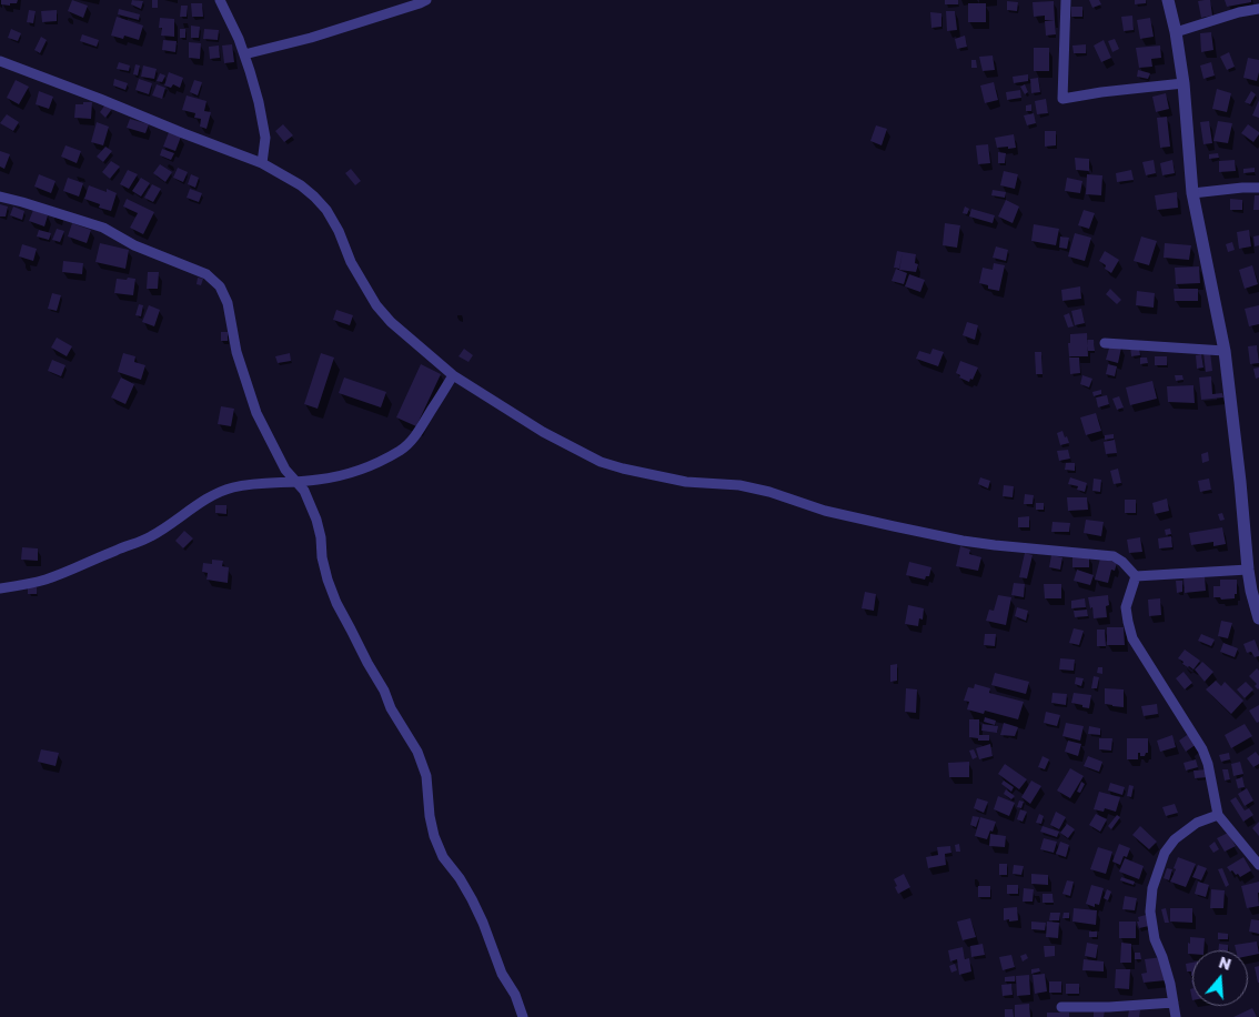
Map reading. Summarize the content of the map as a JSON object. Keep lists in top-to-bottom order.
{
  "north": "top"
}
